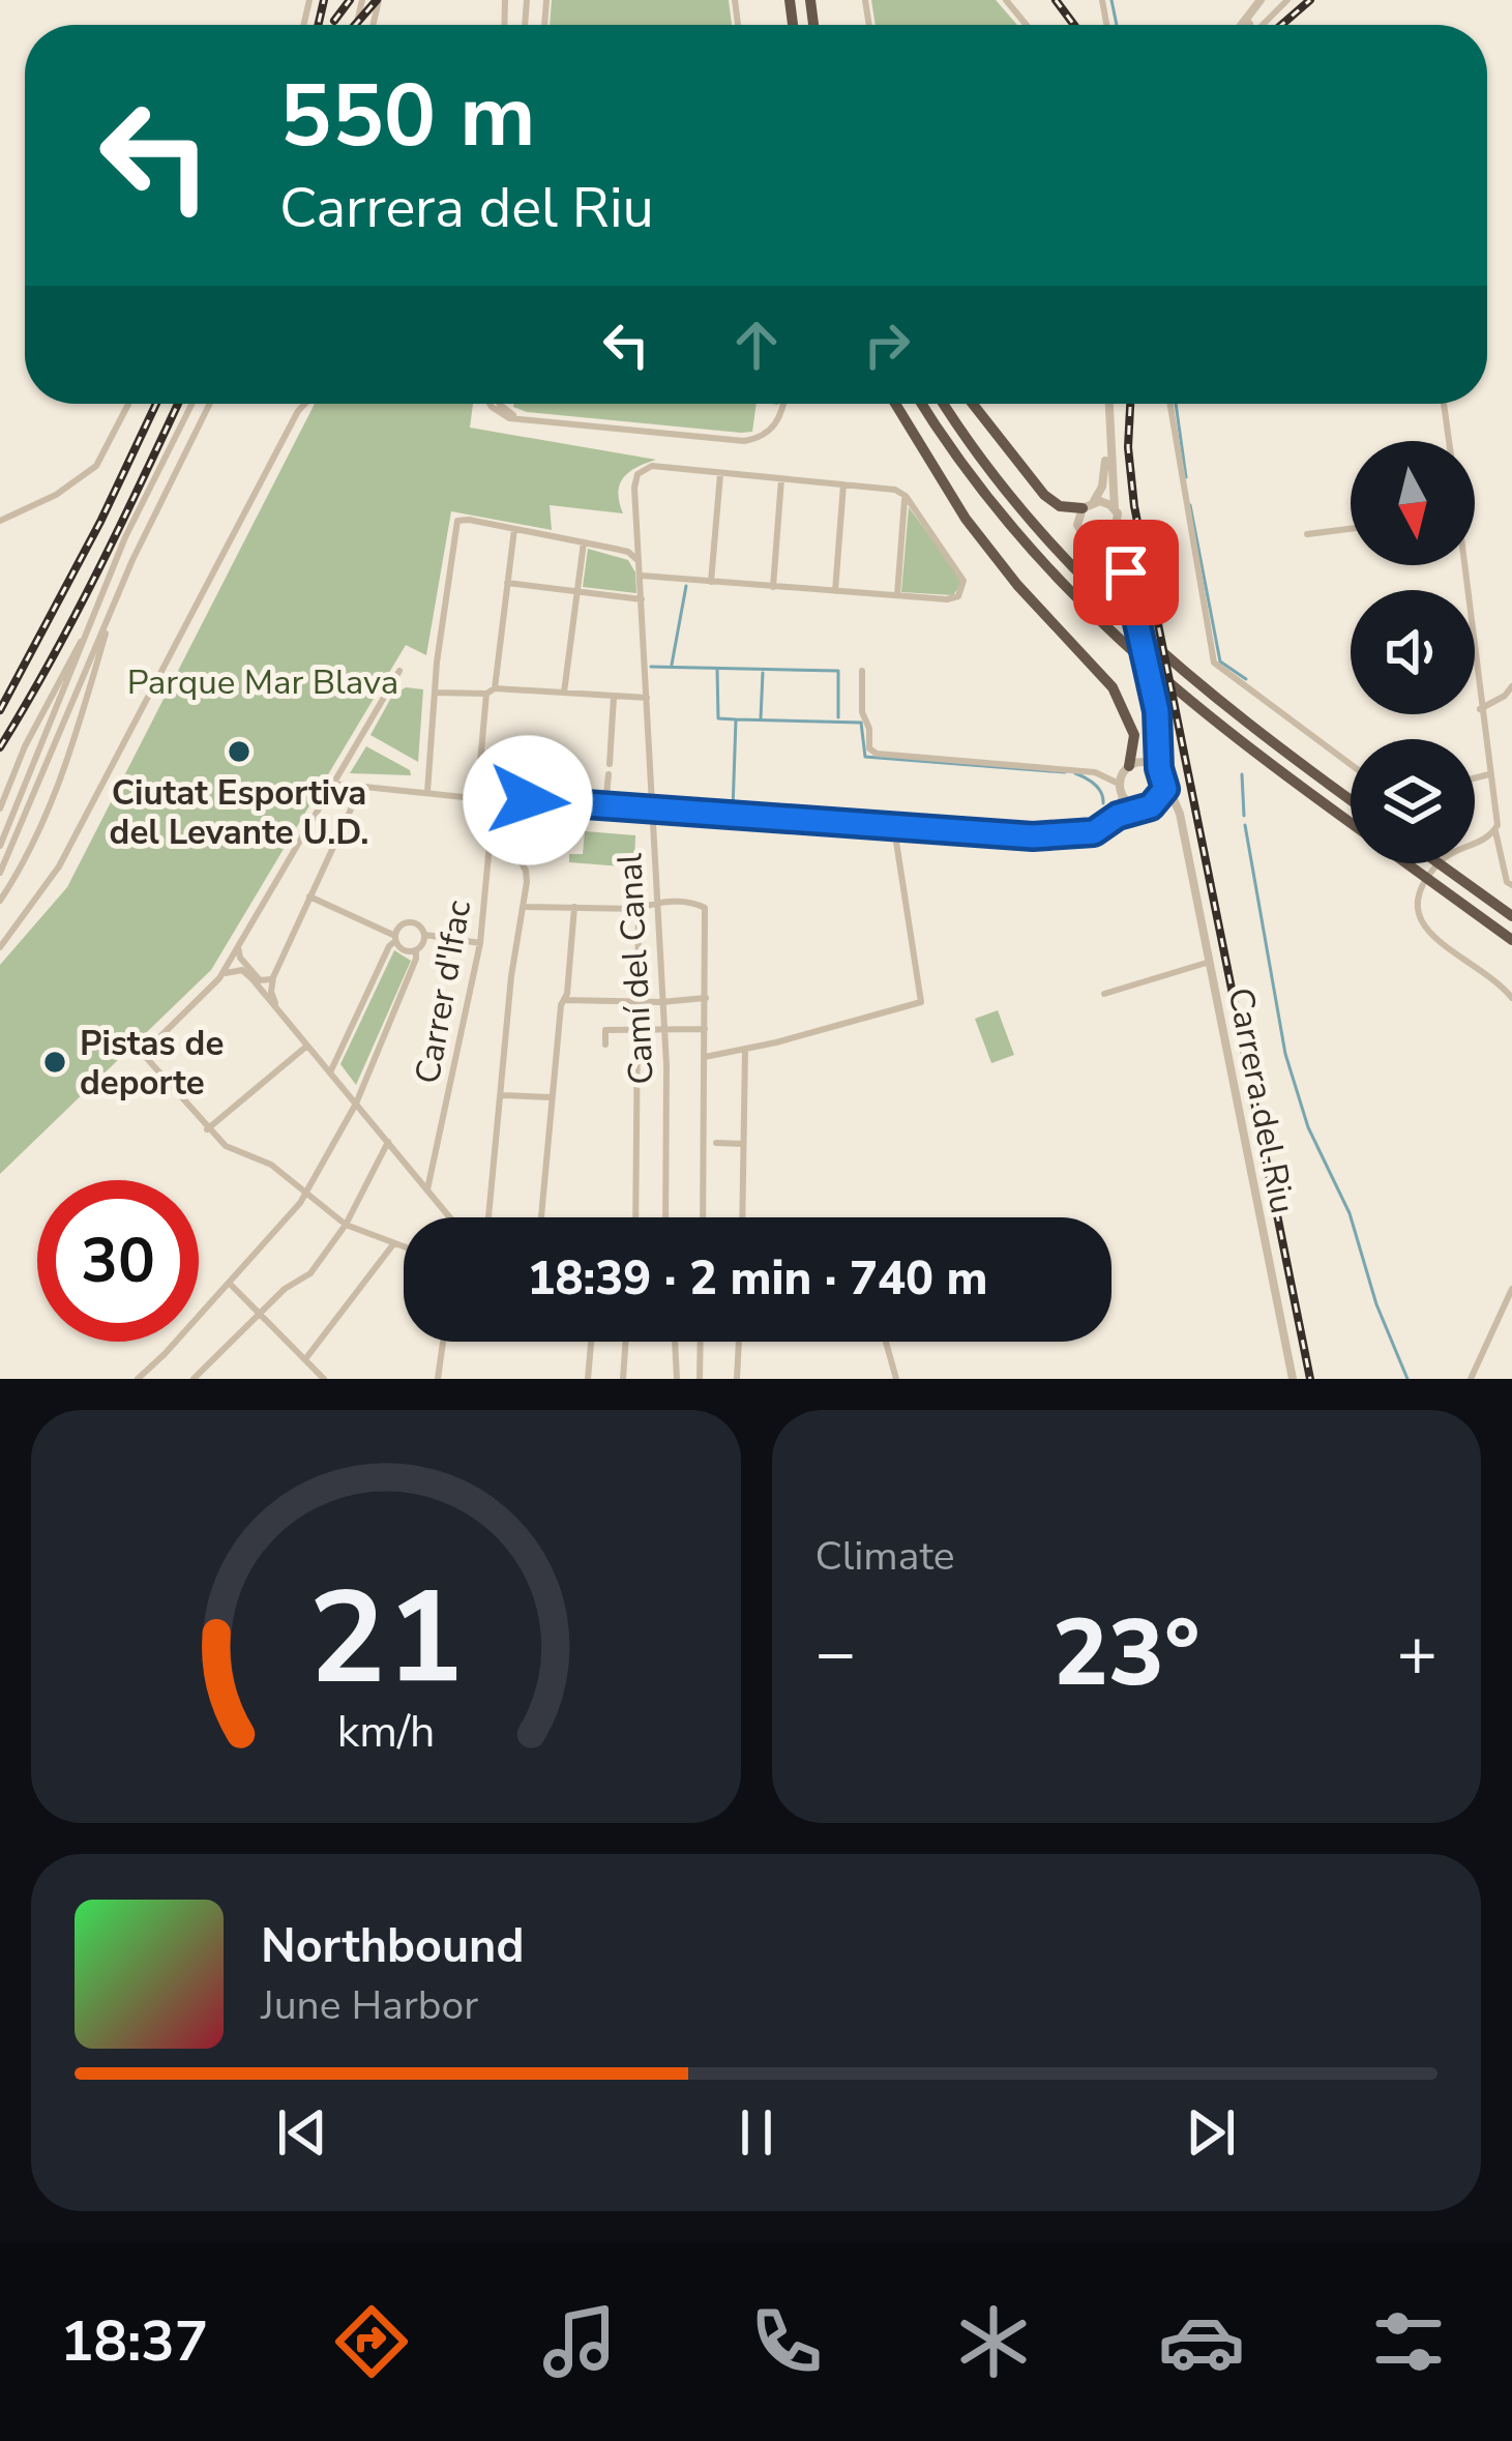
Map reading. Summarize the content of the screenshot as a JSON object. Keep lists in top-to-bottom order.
{
  "streets": {
    "street": ["Camí del Canal", "Carrer d'Ifac", "Carrera del Riu"]
  },
  "parks": ["Parque Mar Blava"],
  "places": ["Ciutat Esportiva del Levante U.D.", "Pistas de deporte"],
  "north": "bottom",
  "page": {
    "turn": ["550 m", "Carrera del Riu"],
    "limit": "30",
    "trip": "18:39 · 2 min · 740 m",
    "tile": "Climate",
    "heat": ["−", "23°", "+"],
    "song": ["Northbound", "June Harbor"],
    "tabs": "18:37",
    "gauge": ["21", "km/h"]
  }
}
